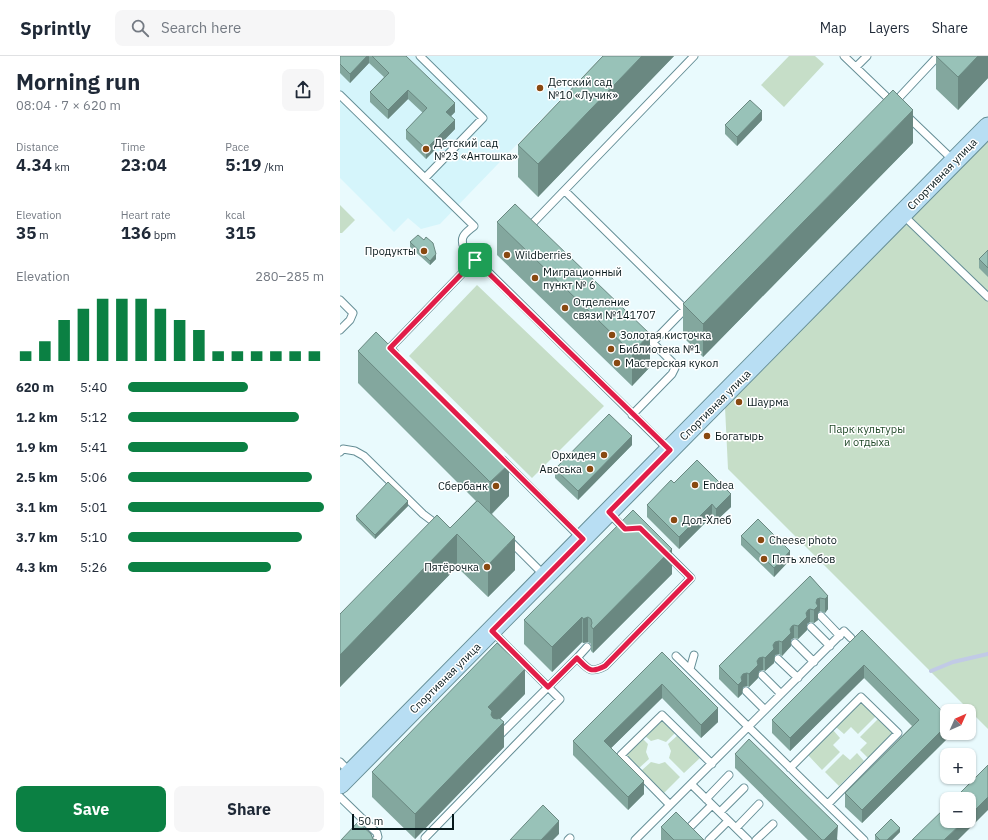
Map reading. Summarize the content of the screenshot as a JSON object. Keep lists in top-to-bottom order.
{
  "streets": {
    "street": ["Спортивная улица"]
  },
  "parks": ["Парк культуры и отдыха"],
  "places": [
    "Детский сад №10 «Лучик»",
    "Детский сад №23 «Антошка»",
    "Продукты",
    "Wildberries",
    "Миграционный пункт № 6",
    "Отделение связи №141707",
    "Золотая кисточка",
    "Библиотека №1",
    "Мастерская кукол",
    "Шаурма",
    "Богатырь",
    "Орхидея",
    "Авоська",
    "Endea",
    "Сбербанк",
    "Дол-Хлеб",
    "Cheese photo",
    "Пять хлебов",
    "Пятёрочка"
  ],
  "scale_bar": "50 m",
  "north": "top right",
  "page": {
    "header": "Sprintly",
    "search": "Search here",
    "nav": ["Map", "Layers", "Share"],
    "heading": ["Morning run", "08:04 · 7 × 620 m"],
    "stats": [
      ["Distance", "4.34 km"],
      ["Time", "23:04"],
      ["Pace", "5:19 /km"],
      ["Elevation", "35 m"],
      ["Heart rate", "136 bpm"],
      ["kcal", "315"]
    ],
    "chart": ["Elevation", "280–285 m"],
    "list": [
      {
        "name": "620 m",
        "note": "5:40"
      },
      {
        "name": "1.2 km",
        "note": "5:12"
      },
      {
        "name": "1.9 km",
        "note": "5:41"
      },
      {
        "name": "2.5 km",
        "note": "5:06"
      },
      {
        "name": "3.1 km",
        "note": "5:01"
      },
      {
        "name": "3.7 km",
        "note": "5:10"
      },
      {
        "name": "4.3 km",
        "note": "5:26"
      }
    ],
    "map_buttons": ["+", "−"],
    "buttons": ["Save", "Share"],
    "scale": "50 m"
  }
}
